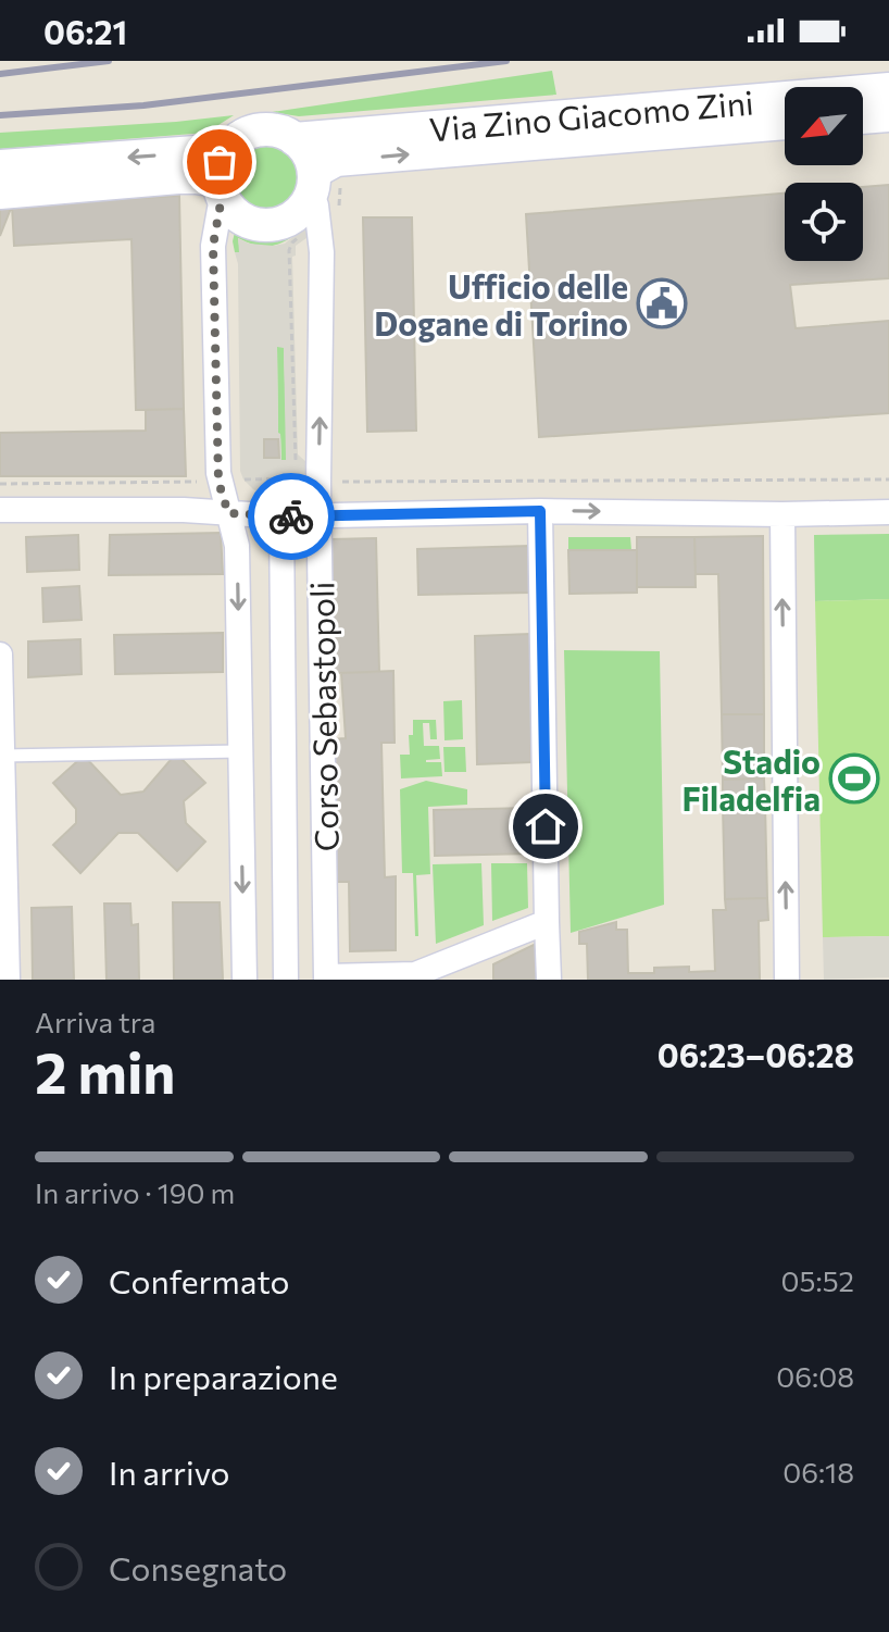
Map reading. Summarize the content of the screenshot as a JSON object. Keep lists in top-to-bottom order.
{
  "streets": {
    "street": ["Via Zino Giacomo Zini", "Corso Sebastopoli"]
  },
  "crossings": [
    ["Via Zino Giacomo Zini", "Corso Sebastopoli"]
  ],
  "places": {
    "public building": ["Ufficio delle Dogane di Torino"],
    "sports": ["Stadio Filadelfia"]
  },
  "north": "bottom left",
  "page": {
    "status": "06:21",
    "heading": ["2 min", "Arriva tra", "06:23–06:28"],
    "bar": "In arrivo · 190 m",
    "list": [
      ["Confermato", "05:52"],
      ["In preparazione", "06:08"],
      ["In arrivo", "06:18"],
      "Consegnato"
    ]
  }
}
